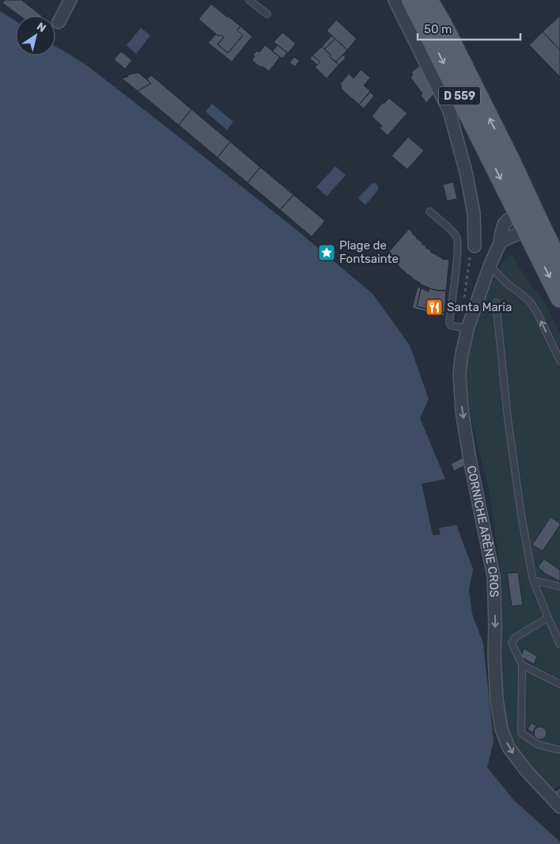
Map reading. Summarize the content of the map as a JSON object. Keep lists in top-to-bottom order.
{
  "streets": {
    "main road": ["D 559"],
    "street": ["CORNICHE ARÈNE CROS"]
  },
  "crossings": [
    ["D 559", "CORNICHE ARÈNE CROS"]
  ],
  "one_way": ["CORNICHE ARÈNE CROS"],
  "places": {
    "place": ["Plage de Fontsainte"],
    "restaurant": ["Santa Maria"]
  },
  "scale_bar": "50 m",
  "north": "top right"
}
